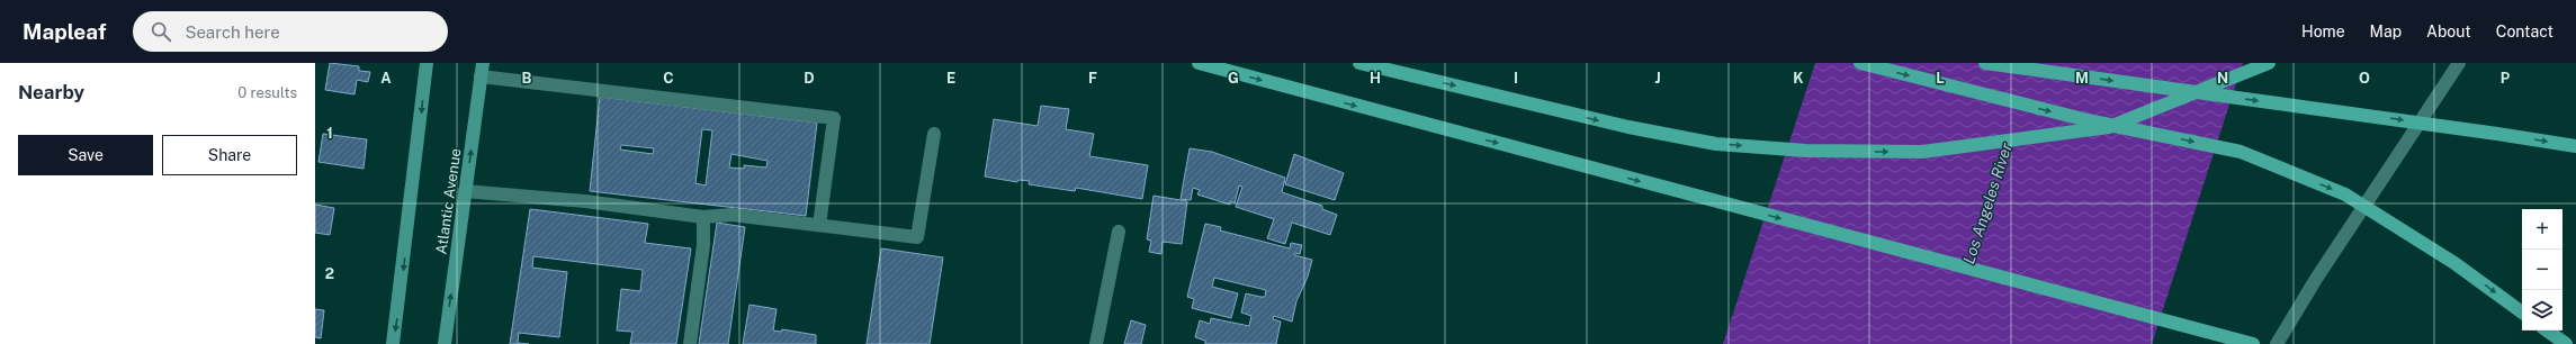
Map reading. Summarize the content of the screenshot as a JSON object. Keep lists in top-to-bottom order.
{
  "streets": {
    "main road": ["Atlantic Avenue"]
  },
  "water": ["Los Angeles River"],
  "page": {
    "header": "Mapleaf",
    "search": "Search here",
    "nav": [
      "Home",
      "Map",
      "About",
      "Contact"
    ],
    "heading": ["Nearby", "0 results"],
    "buttons": ["Save", "Share"],
    "map_buttons": ["+", "−"]
  },
  "grid": {
    "columns": [
      "A",
      "B",
      "C",
      "D",
      "E",
      "F",
      "G",
      "H",
      "I",
      "J",
      "K",
      "L",
      "M",
      "N",
      "O",
      "P"
    ],
    "rows": ["1", "2"]
  }
}
